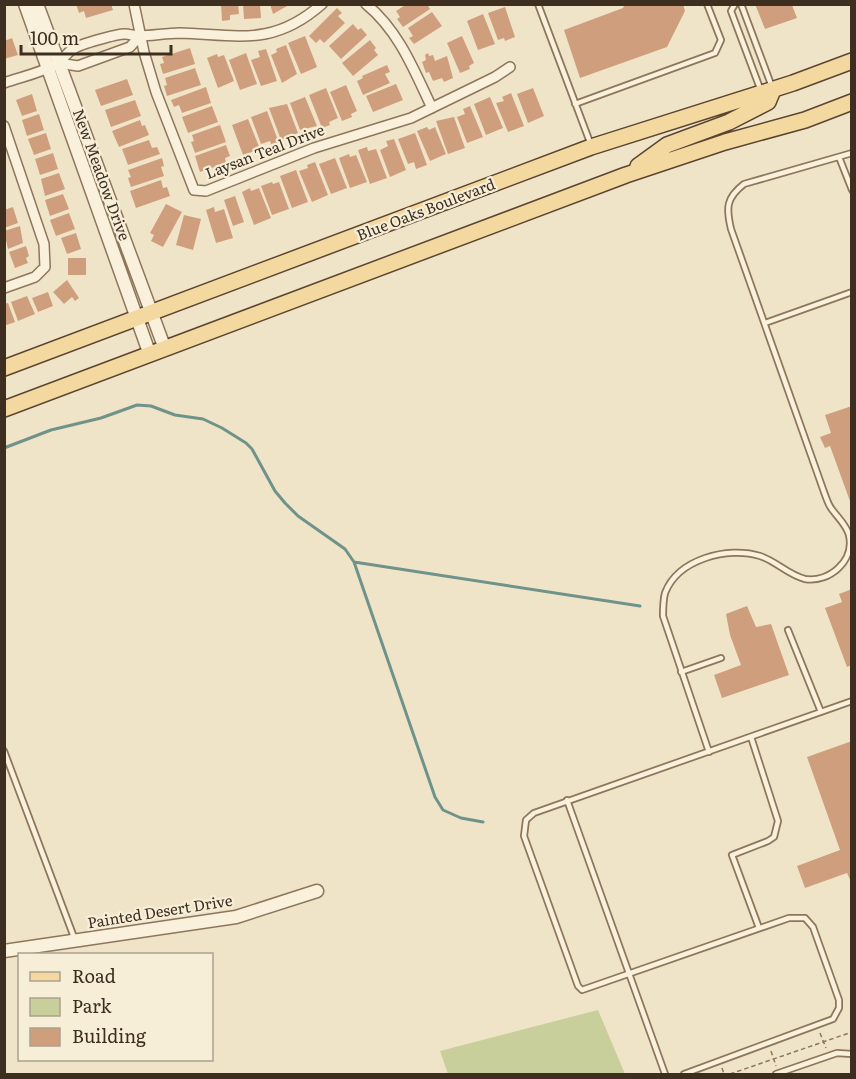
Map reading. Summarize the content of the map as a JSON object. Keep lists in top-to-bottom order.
{
  "streets": {
    "main road": ["Blue Oaks Boulevard"],
    "street": ["Laysan Teal Drive", "New Meadow Drive", "Painted Desert Drive"]
  },
  "crossings": [
    ["New Meadow Drive", "Blue Oaks Boulevard"]
  ],
  "legend": ["Road", "Park", "Building"],
  "scale_bar": "100 m"
}
